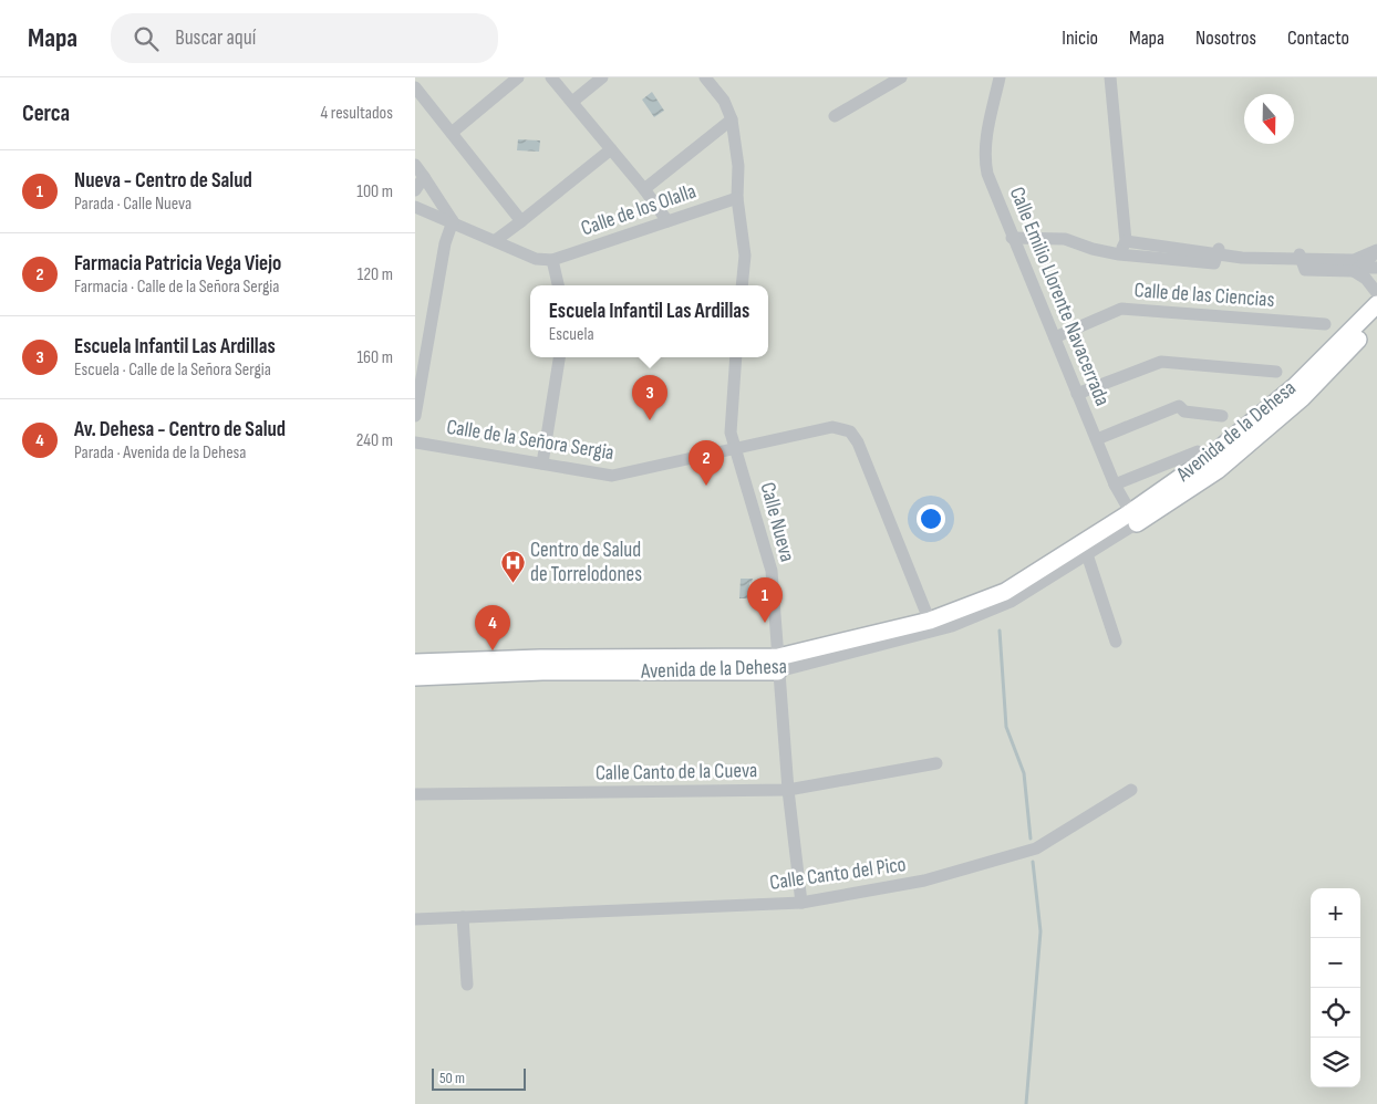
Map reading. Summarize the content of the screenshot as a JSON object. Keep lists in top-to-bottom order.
{
  "streets": {
    "street": [
      "Calle de los Olalla",
      "Calle de las Ciencias",
      "Calle Emilio Llorente Navacerrada",
      "Avenida de la Dehesa",
      "Calle de la Señora Sergia",
      "Calle Nueva",
      "Calle Canto de la Cueva",
      "Calle Canto del Pico"
    ]
  },
  "crossings": [
    ["Calle de las Ciencias", "Calle Emilio Llorente Navacerrada"],
    ["Calle Emilio Llorente Navacerrada", "Avenida de la Dehesa"],
    ["Avenida de la Dehesa", "Calle de la Señora Sergia"],
    ["Avenida de la Dehesa", "Calle Nueva"],
    ["Calle de la Señora Sergia", "Calle Nueva"],
    ["Calle Nueva", "Calle Canto de la Cueva"],
    ["Calle Nueva", "Calle Canto del Pico"]
  ],
  "places": {
    "hospital": ["Centro de Salud de Torrelodones"]
  },
  "scale_bar": "50 m",
  "north": "bottom",
  "page": {
    "header": "Mapa",
    "search": "Buscar aquí",
    "nav": [
      "Inicio",
      "Mapa",
      "Nosotros",
      "Contacto"
    ],
    "heading": ["Cerca", "4 resultados"],
    "list": [
      {
        "mark": "1",
        "name": "Nueva - Centro de Salud",
        "note": "Parada · Calle Nueva",
        "value": "100 m"
      },
      {
        "mark": "2",
        "name": "Farmacia Patricia Vega Viejo",
        "note": "Farmacia · Calle de la Señora Sergia",
        "value": "120 m"
      },
      {
        "mark": "3",
        "name": "Escuela Infantil Las Ardillas",
        "note": "Escuela · Calle de la Señora Sergia",
        "value": "160 m"
      },
      {
        "mark": "4",
        "name": "Av. Dehesa - Centro de Salud",
        "note": "Parada · Avenida de la Dehesa",
        "value": "240 m"
      }
    ],
    "popup": ["Escuela Infantil Las Ardillas", "Escuela"],
    "pins": [
      "3",
      "2",
      "1",
      "4"
    ],
    "map_buttons": ["+", "−"],
    "scale": "50 m"
  }
}
